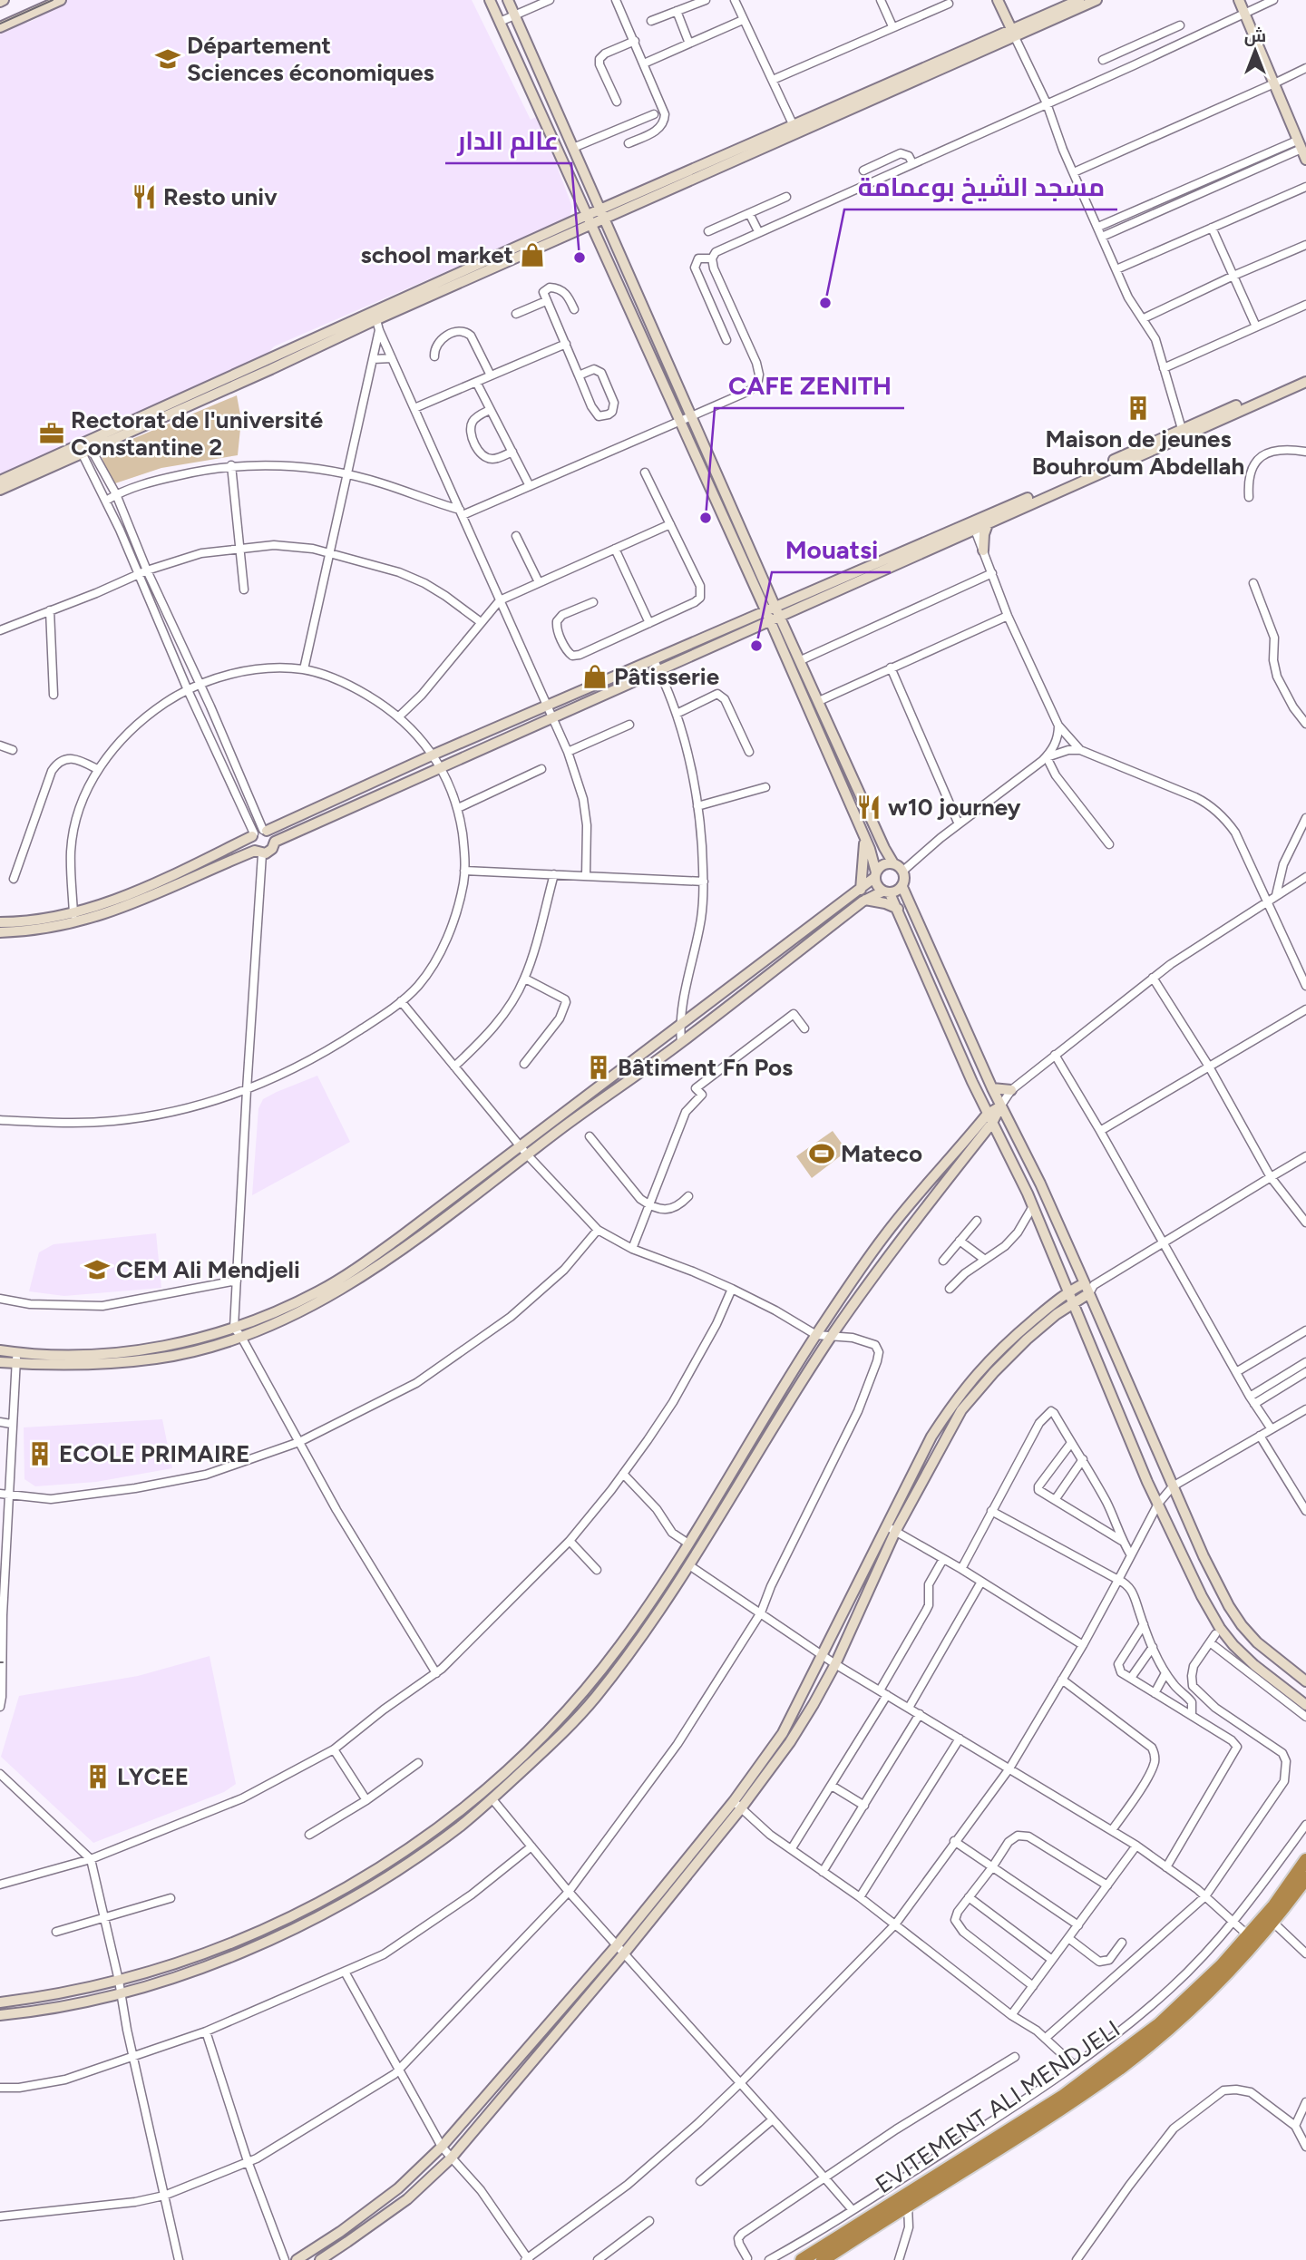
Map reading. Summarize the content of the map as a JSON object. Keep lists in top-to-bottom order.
{
  "streets": {
    "highway": ["EVITEMENT ALI MENDJELI"]
  },
  "places": {
    "school or university": ["Département Sciences économiques", "CEM Ali Mendjeli"],
    "restaurant": ["Resto univ", "w10 journey"],
    "shop": ["school market", "Pâtisserie"],
    "other": [
      "عالم الدار",
      "مسجد الشيخ بوعمامة",
      "CAFE ZENITH",
      "Mouatsi"
    ],
    "building": [
      "Maison de jeunes Bouhroum Abdellah",
      "Bâtiment Fn Pos",
      "ECOLE PRIMAIRE",
      "LYCEE"
    ],
    "office": ["Rectorat de l'université Constantine 2"],
    "sports": ["Mateco"]
  },
  "north": "top"
}
